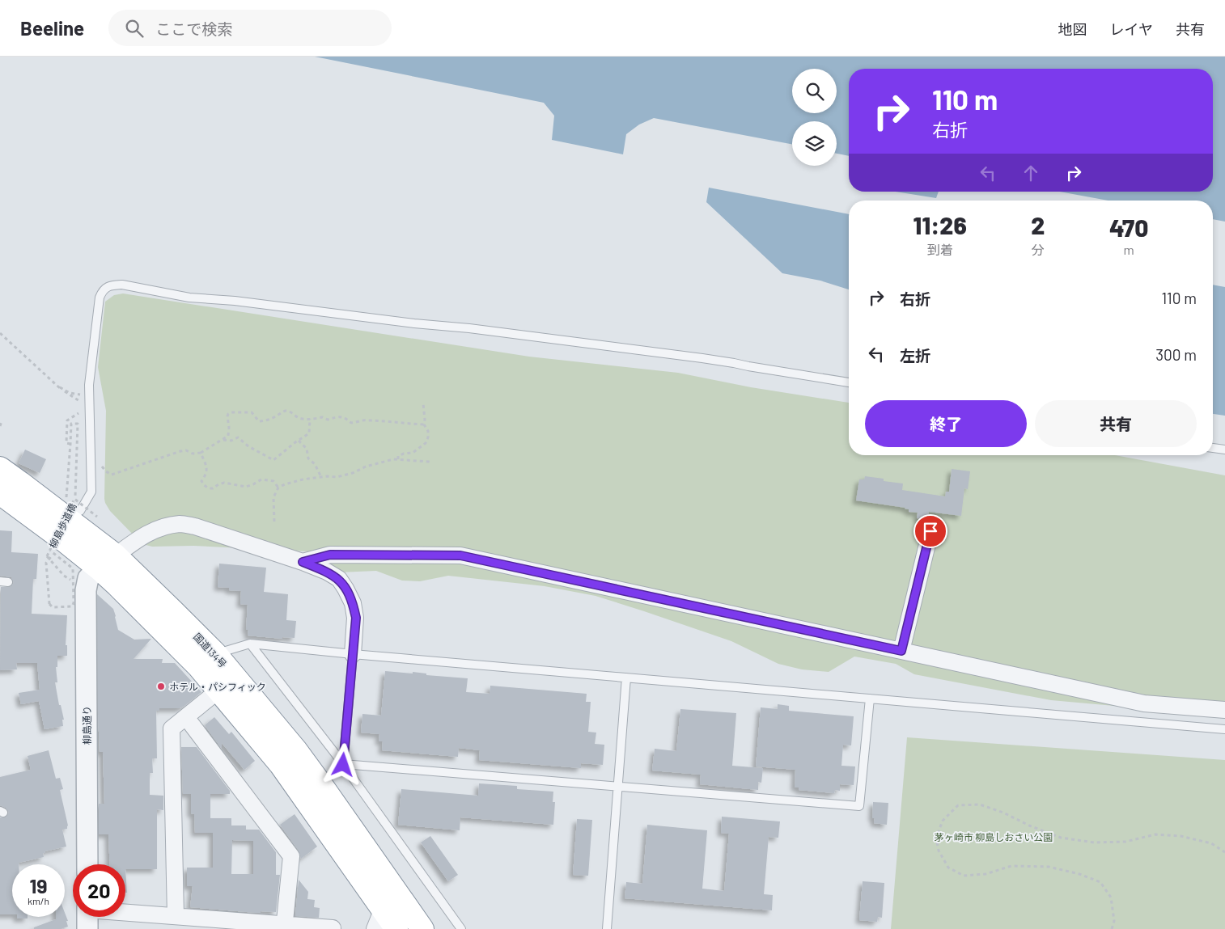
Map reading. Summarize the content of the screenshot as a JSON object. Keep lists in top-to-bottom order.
{
  "streets": {
    "highway": ["国道134号"],
    "street": ["柳島通り"],
    "path": ["柳島歩道橋"]
  },
  "crossings": [
    ["国道134号", "柳島通り"]
  ],
  "parks": ["茅ヶ崎市 柳島しおさい公園"],
  "places": ["ホテル・パシフィック"],
  "page": {
    "header": "Beeline",
    "search": "ここで検索",
    "nav": ["地図", "レイヤ", "共有"],
    "turn": ["110 m", "右折"],
    "eta": [
      "11:26",
      "到着",
      "2",
      "分",
      "470",
      "m"
    ],
    "list": [
      {
        "name": "右折",
        "value": "110 m"
      },
      {
        "name": "左折",
        "value": "300 m"
      }
    ],
    "buttons": ["終了", "共有"],
    "speed": "19 km/h",
    "limit": "20"
  }
}
